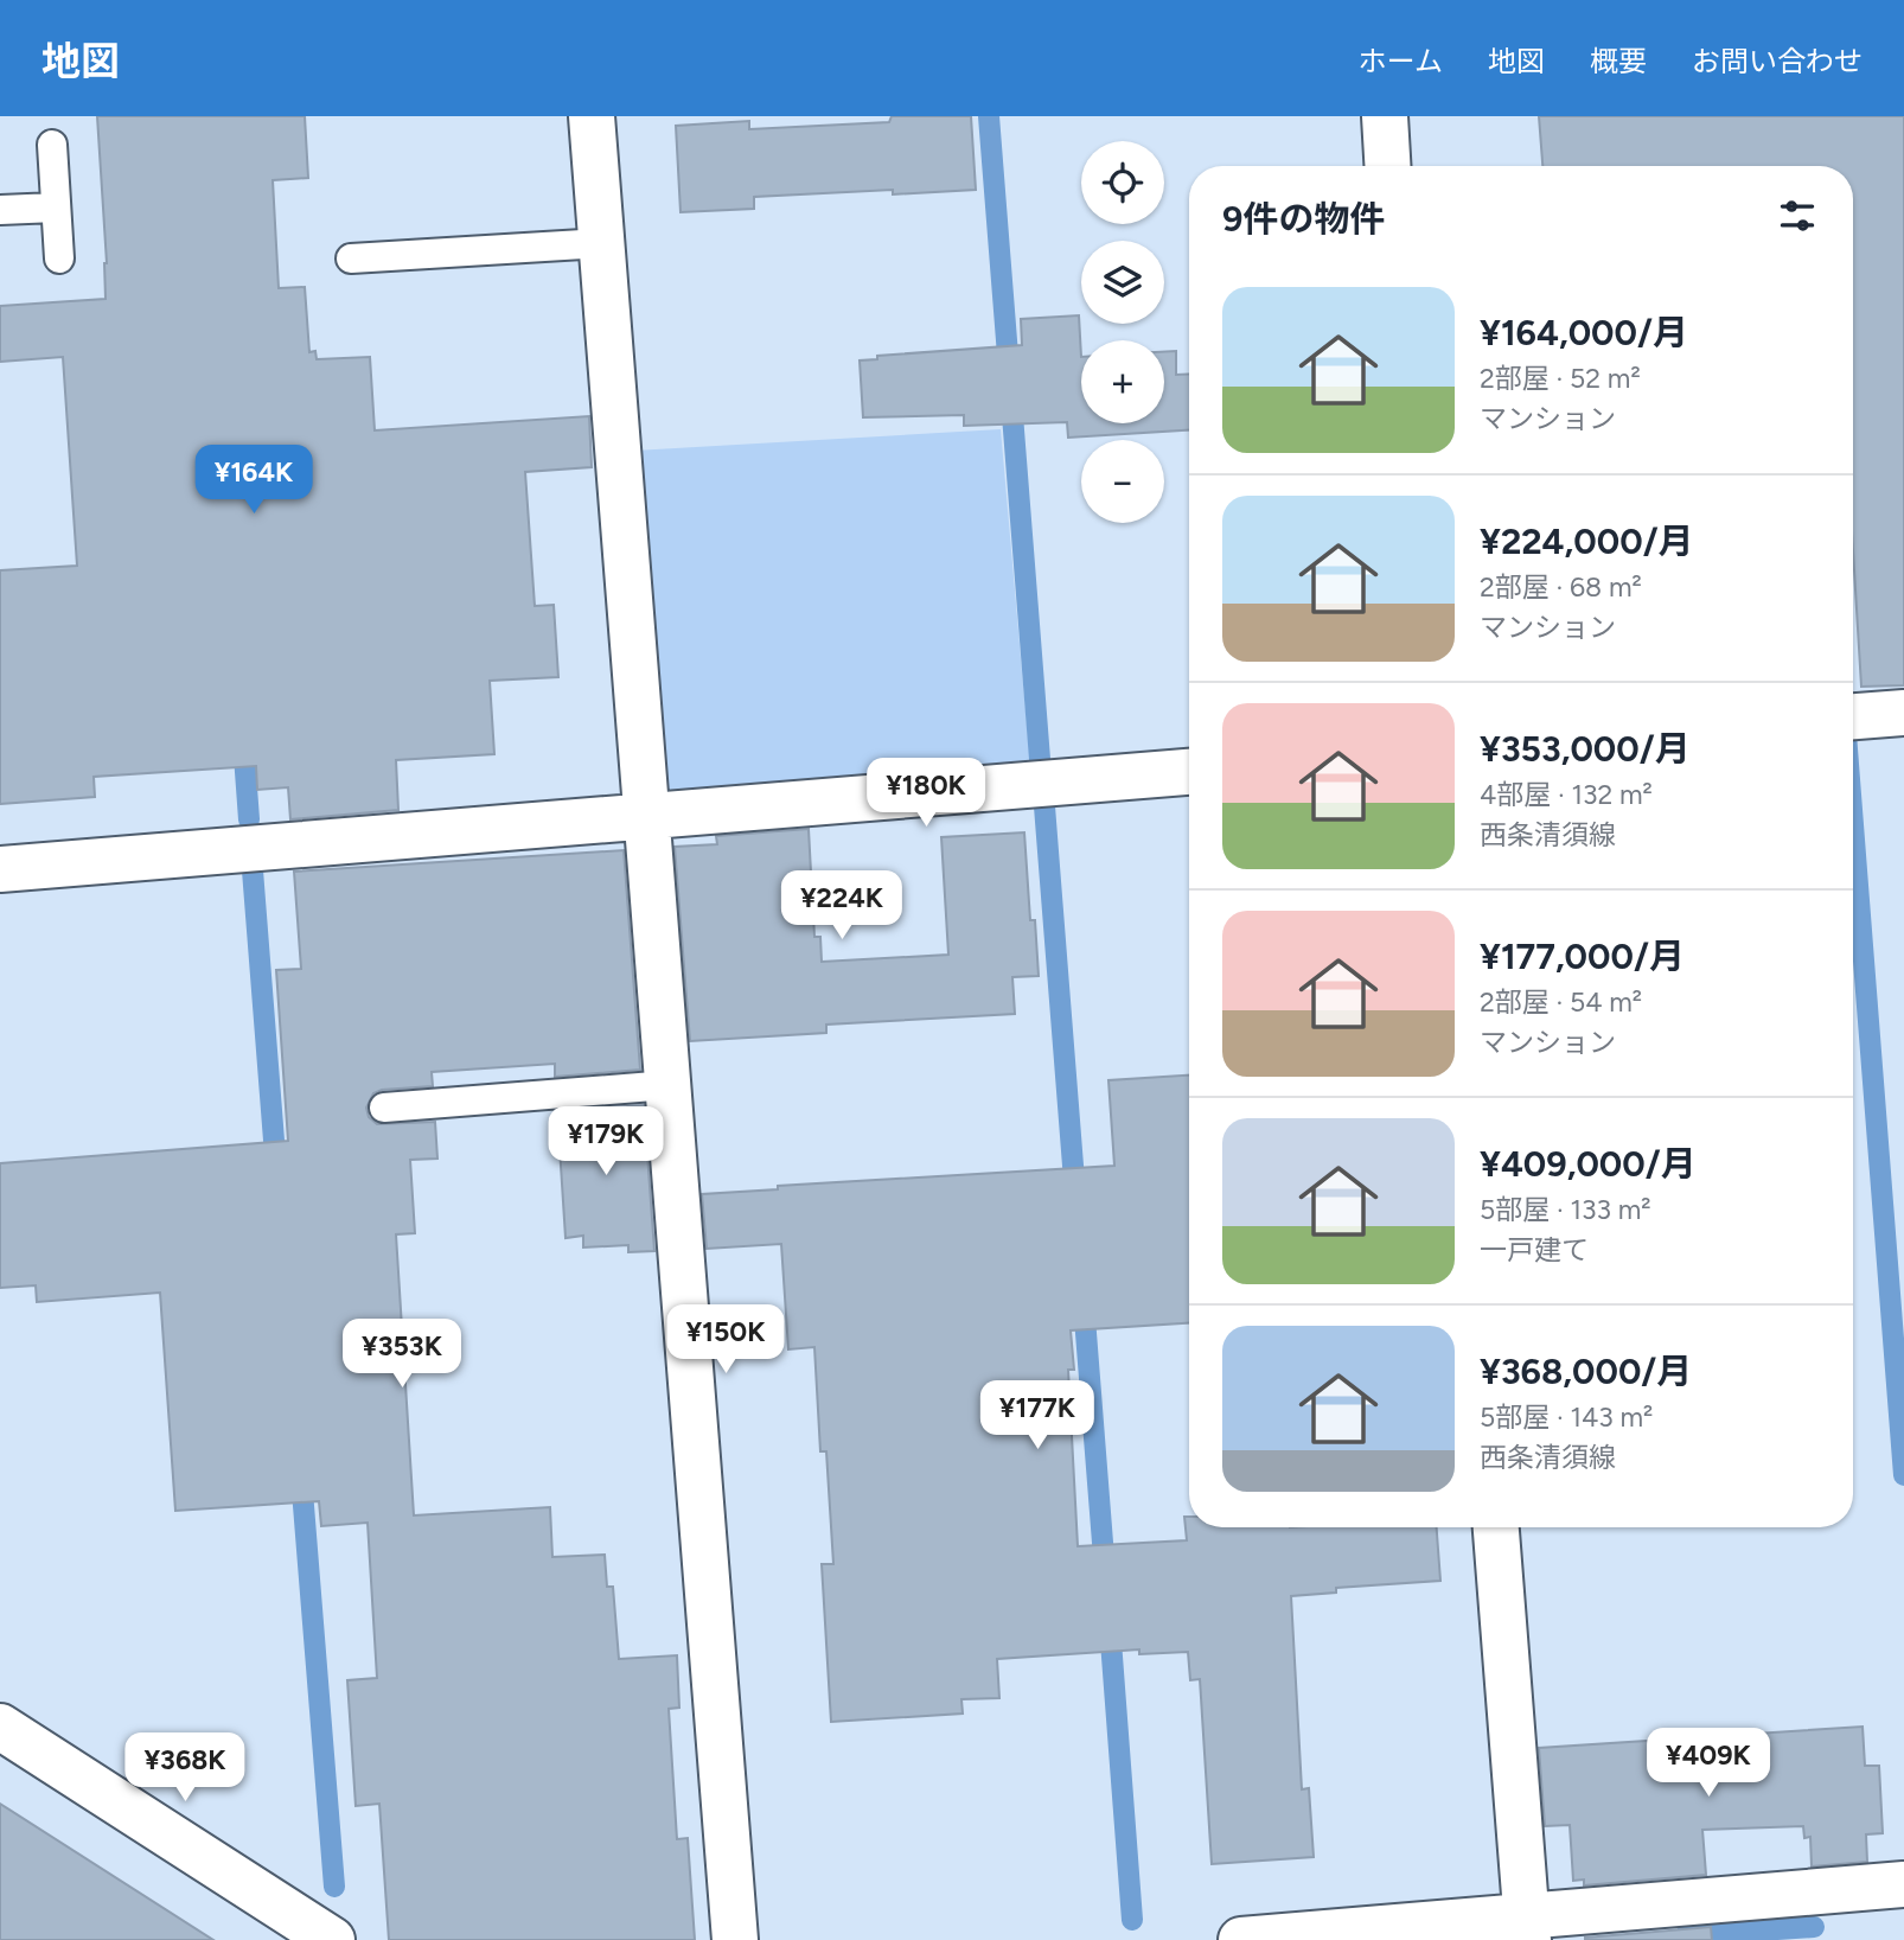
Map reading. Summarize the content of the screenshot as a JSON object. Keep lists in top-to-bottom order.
{
  "page": {
    "header": "地図",
    "nav": [
      "ホーム",
      "地図",
      "概要",
      "お問い合わせ"
    ],
    "map_buttons": ["+", "−"],
    "heading": "9件の物件",
    "list": [
      {
        "name": "¥164,000/月",
        "note": "2部屋 · 52 m² · マンション"
      },
      {
        "name": "¥224,000/月",
        "note": "2部屋 · 68 m² · マンション"
      },
      {
        "name": "¥353,000/月",
        "note": "4部屋 · 132 m² · 西条清須線"
      },
      {
        "name": "¥177,000/月",
        "note": "2部屋 · 54 m² · マンション"
      },
      {
        "name": "¥409,000/月",
        "note": "5部屋 · 133 m² · 一戸建て"
      },
      {
        "name": "¥368,000/月",
        "note": "5部屋 · 143 m² · 西条清須線"
      }
    ],
    "price": [
      "¥164K",
      "¥180K",
      "¥224K",
      "¥179K",
      "¥150K",
      "¥353K",
      "¥177K",
      "¥409K",
      "¥368K"
    ]
  }
}
